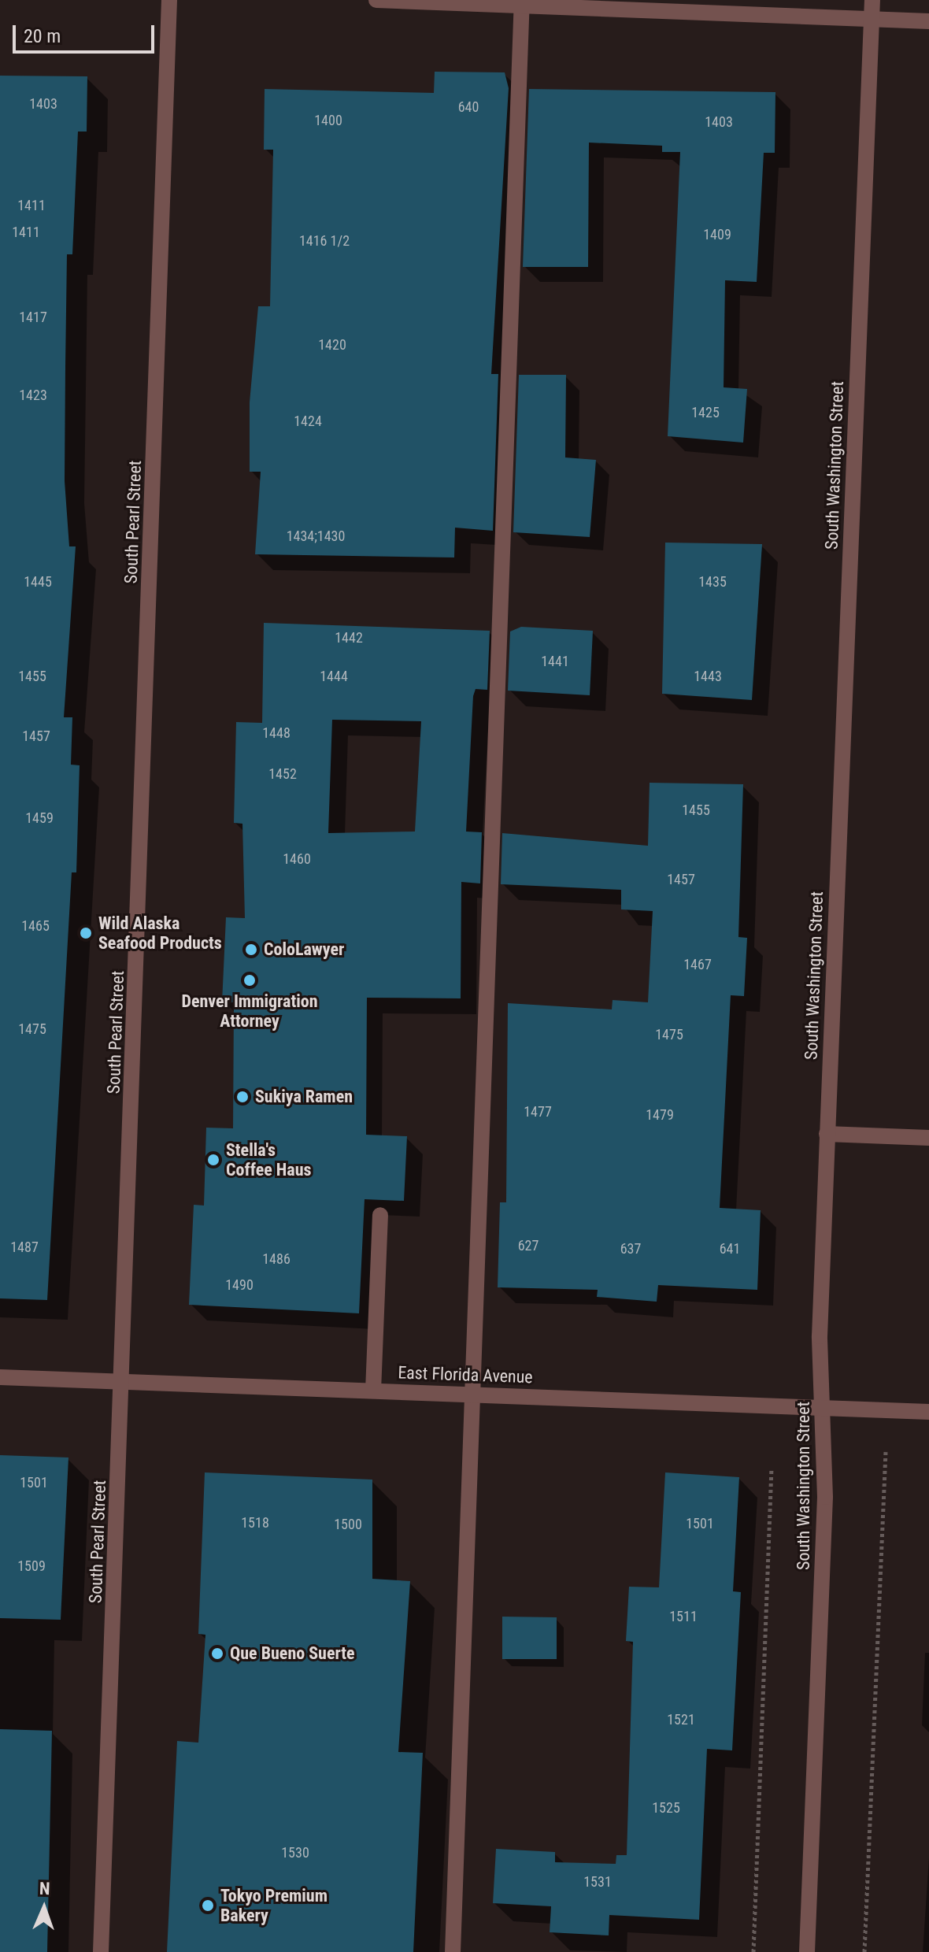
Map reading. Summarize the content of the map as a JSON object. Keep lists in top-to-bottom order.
{
  "streets": {
    "street": ["South Washington Street", "South Pearl Street", "East Florida Avenue"]
  },
  "crossings": [
    ["South Washington Street", "East Florida Avenue"],
    ["South Pearl Street", "East Florida Avenue"]
  ],
  "places": [
    "Wild Alaska Seafood Products",
    "ColoLawyer",
    "Denver Immigration Attorney",
    "Sukiya Ramen",
    "Stella's Coffee Haus",
    "Que Bueno Suerte",
    "Tokyo Premium Bakery"
  ],
  "house_numbers": [
    "1403",
    "640",
    "1400",
    "1403",
    "1411",
    "1411",
    "1409",
    "1416 1/2",
    "1417",
    "1420",
    "1423",
    "1425",
    "1424",
    "1434;1430",
    "1445",
    "1435",
    "1442",
    "1441",
    "1455",
    "1444",
    "1443",
    "1448",
    "1457",
    "1452",
    "1455",
    "1459",
    "1460",
    "1457",
    "1465",
    "1467",
    "1475",
    "1475",
    "1477",
    "1479",
    "627",
    "1487",
    "637",
    "641",
    "1486",
    "1490",
    "1501",
    "1518",
    "1501",
    "1500",
    "1509",
    "1511",
    "1521",
    "1525",
    "1530",
    "1531"
  ],
  "scale_bar": "20 m",
  "north": "top"
}
